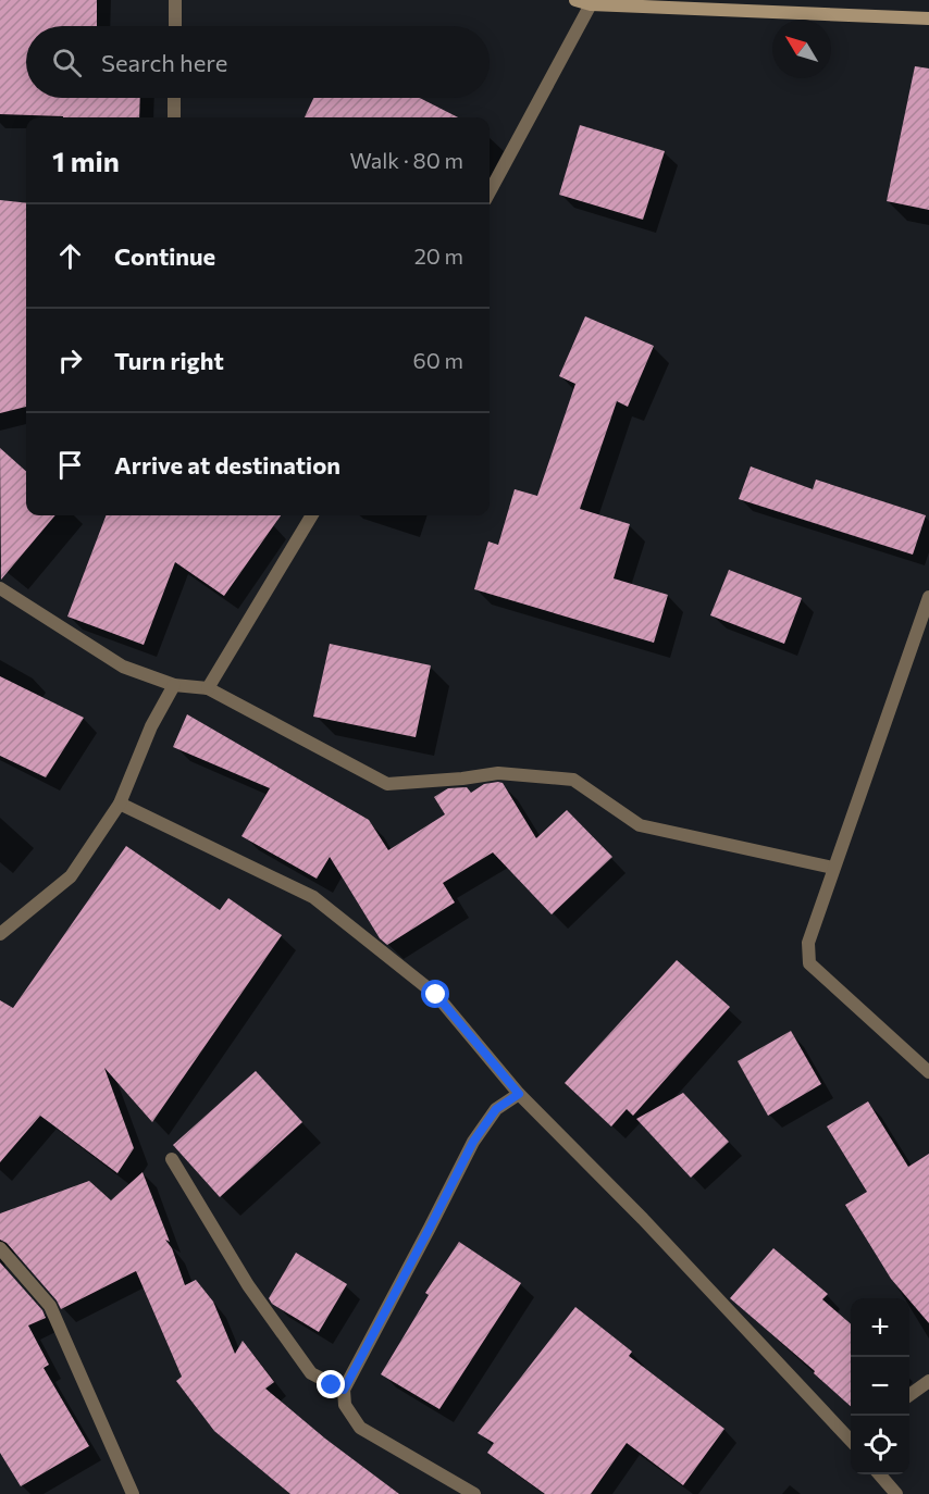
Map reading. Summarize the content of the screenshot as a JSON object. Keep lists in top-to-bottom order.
{
  "north": "top left",
  "page": {
    "search": "Search here",
    "heading": ["1 min", "Walk · 80 m"],
    "list": [
      ["Continue", "20 m"],
      ["Turn right", "60 m"],
      "Arrive at destination"
    ],
    "map_buttons": ["+", "−"]
  }
}
